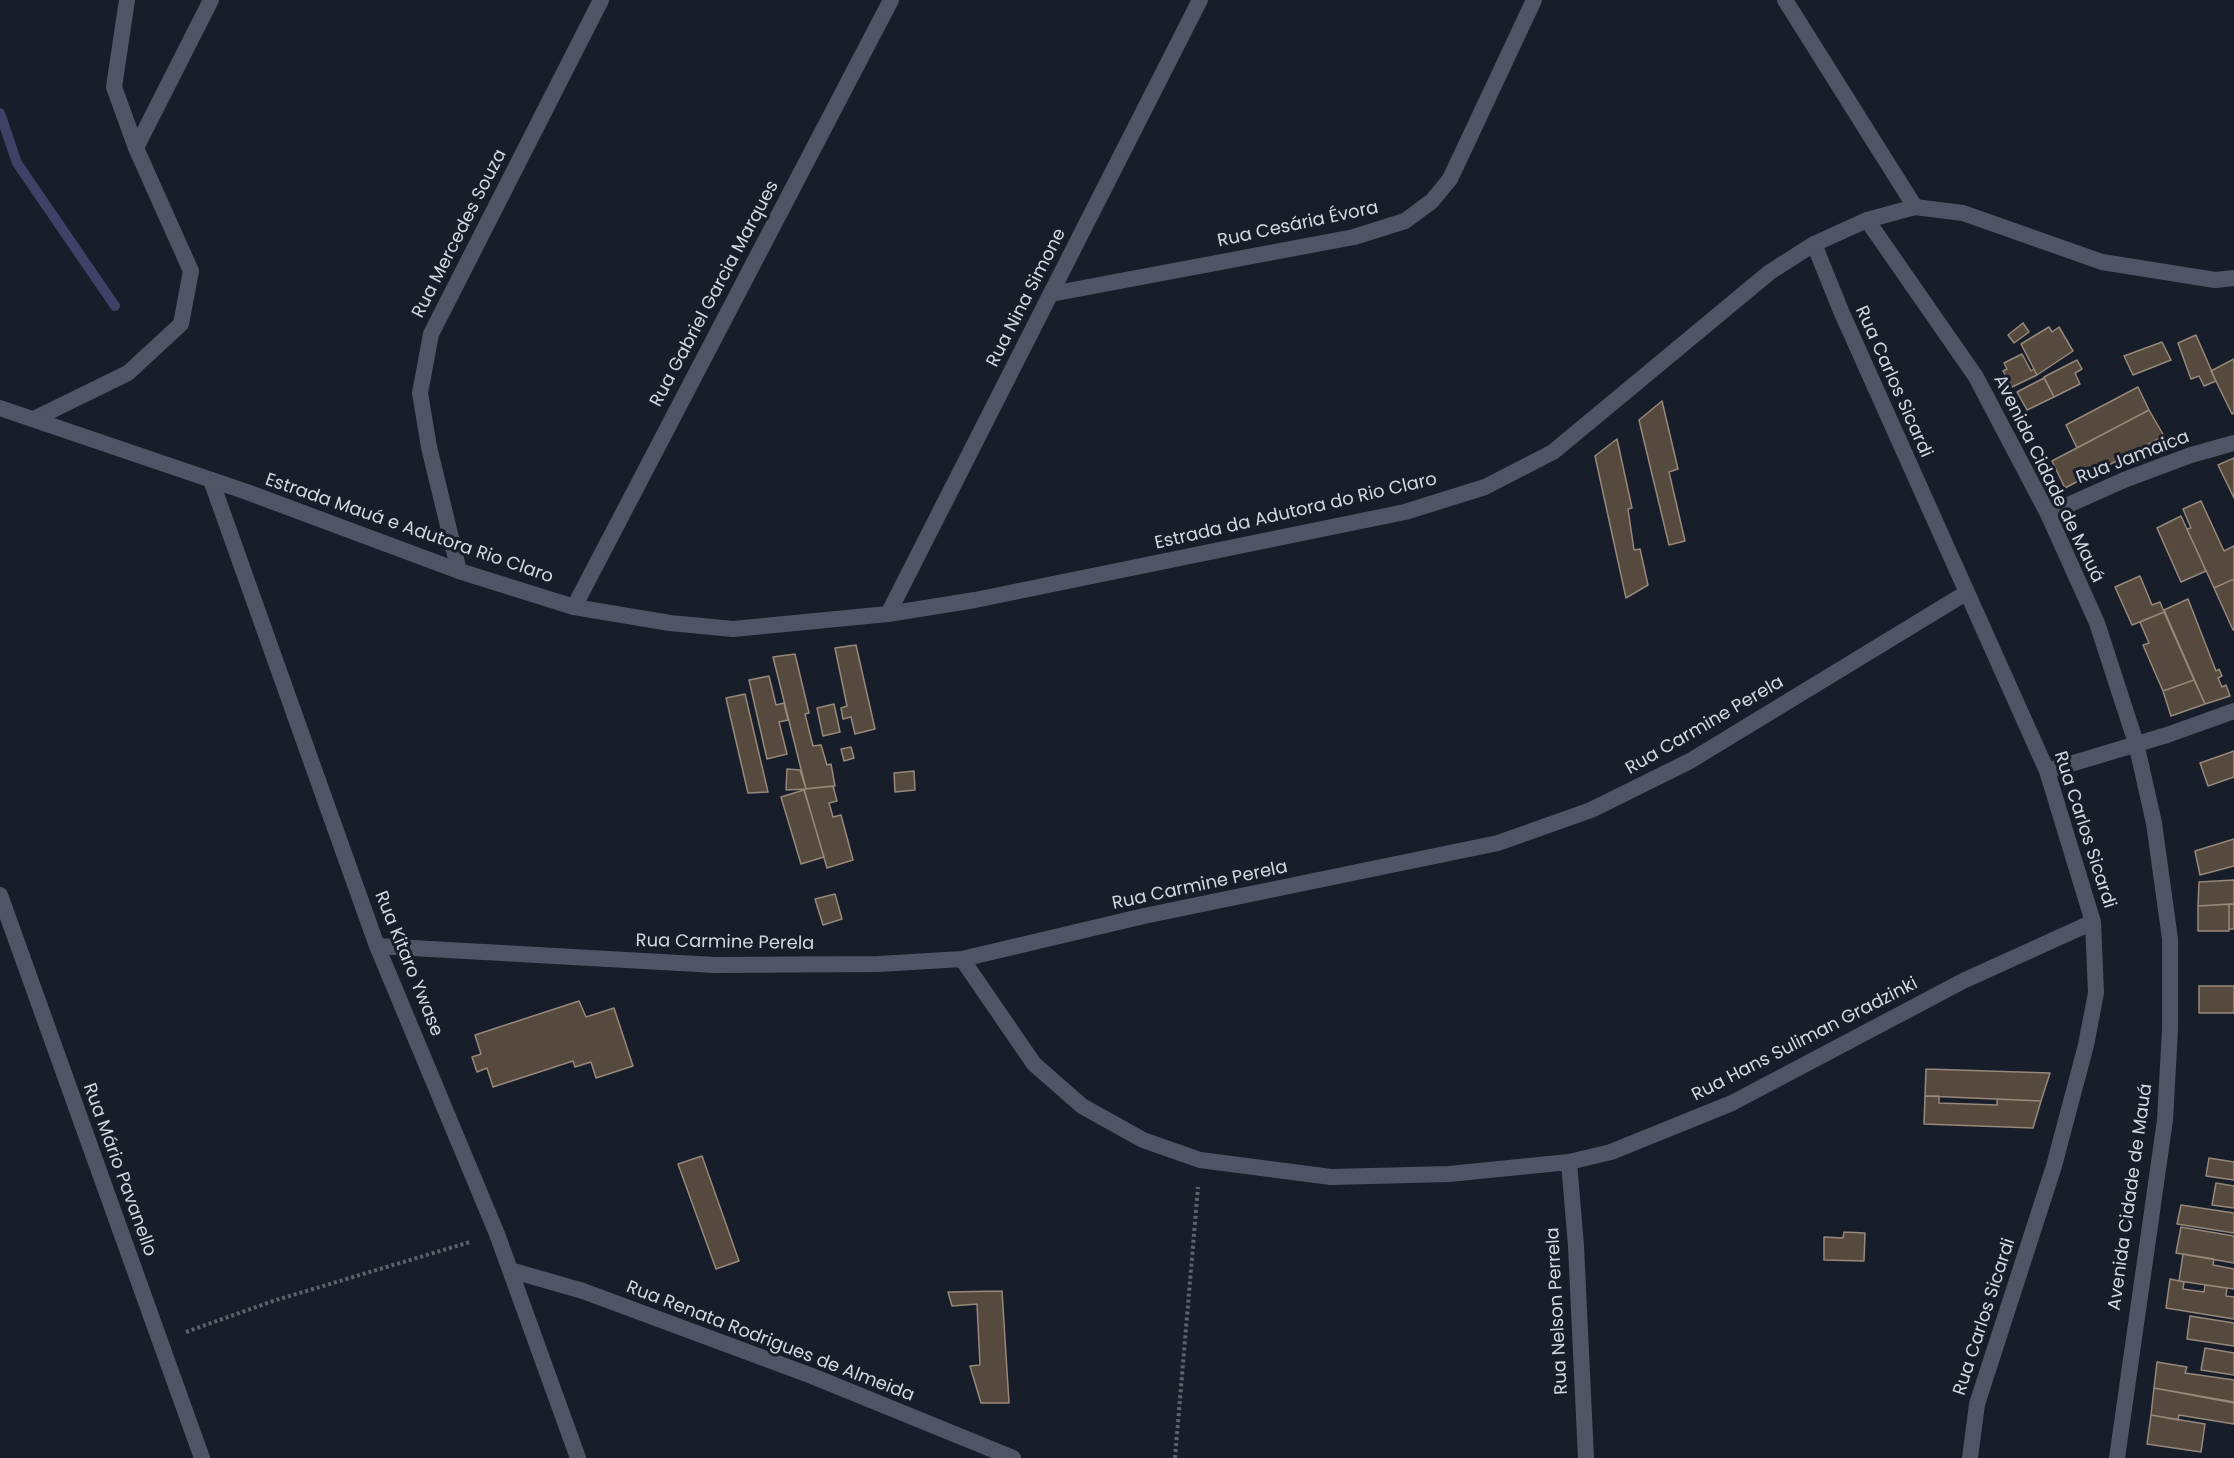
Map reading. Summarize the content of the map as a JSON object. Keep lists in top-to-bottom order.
{
  "streets": {
    "street": [
      "Rua Cesária Évora",
      "Rua Mercedes Souza",
      "Rua Gabriel Garcia Marques",
      "Rua Nina Simone",
      "Rua Carlos Sicardi",
      "Rua Jamaica",
      "Avenida Cidade de Mauá",
      "Estrada da Adutora do Rio Claro",
      "Estrada Mauá e Adutora Rio Claro",
      "Rua Carmine Perela",
      "Rua Kitaro Ywase",
      "Rua Hans Suliman Gradzinki",
      "Rua Mário Pavanello",
      "Rua Nelson Perrela",
      "Rua Renata Rodrigues de Almeida"
    ]
  },
  "crossings": [
    ["Rua Cesária Évora", "Rua Nina Simone"],
    ["Rua Mercedes Souza", "Estrada Mauá e Adutora Rio Claro"],
    ["Rua Gabriel Garcia Marques", "Estrada Mauá e Adutora Rio Claro"],
    ["Rua Nina Simone", "Estrada da Adutora do Rio Claro"],
    ["Rua Nina Simone", "Estrada Mauá e Adutora Rio Claro"],
    ["Rua Carlos Sicardi", "Estrada da Adutora do Rio Claro"],
    ["Rua Carlos Sicardi", "Rua Carmine Perela"],
    ["Rua Carlos Sicardi", "Rua Hans Suliman Gradzinki"],
    ["Rua Jamaica", "Avenida Cidade de Mauá"],
    ["Avenida Cidade de Mauá", "Estrada da Adutora do Rio Claro"],
    ["Estrada da Adutora do Rio Claro", "Estrada Mauá e Adutora Rio Claro"],
    ["Estrada Mauá e Adutora Rio Claro", "Rua Kitaro Ywase"],
    ["Rua Carmine Perela", "Rua Kitaro Ywase"],
    ["Rua Carmine Perela", "Rua Hans Suliman Gradzinki"],
    ["Rua Kitaro Ywase", "Rua Renata Rodrigues de Almeida"],
    ["Rua Hans Suliman Gradzinki", "Rua Nelson Perrela"]
  ]
}
